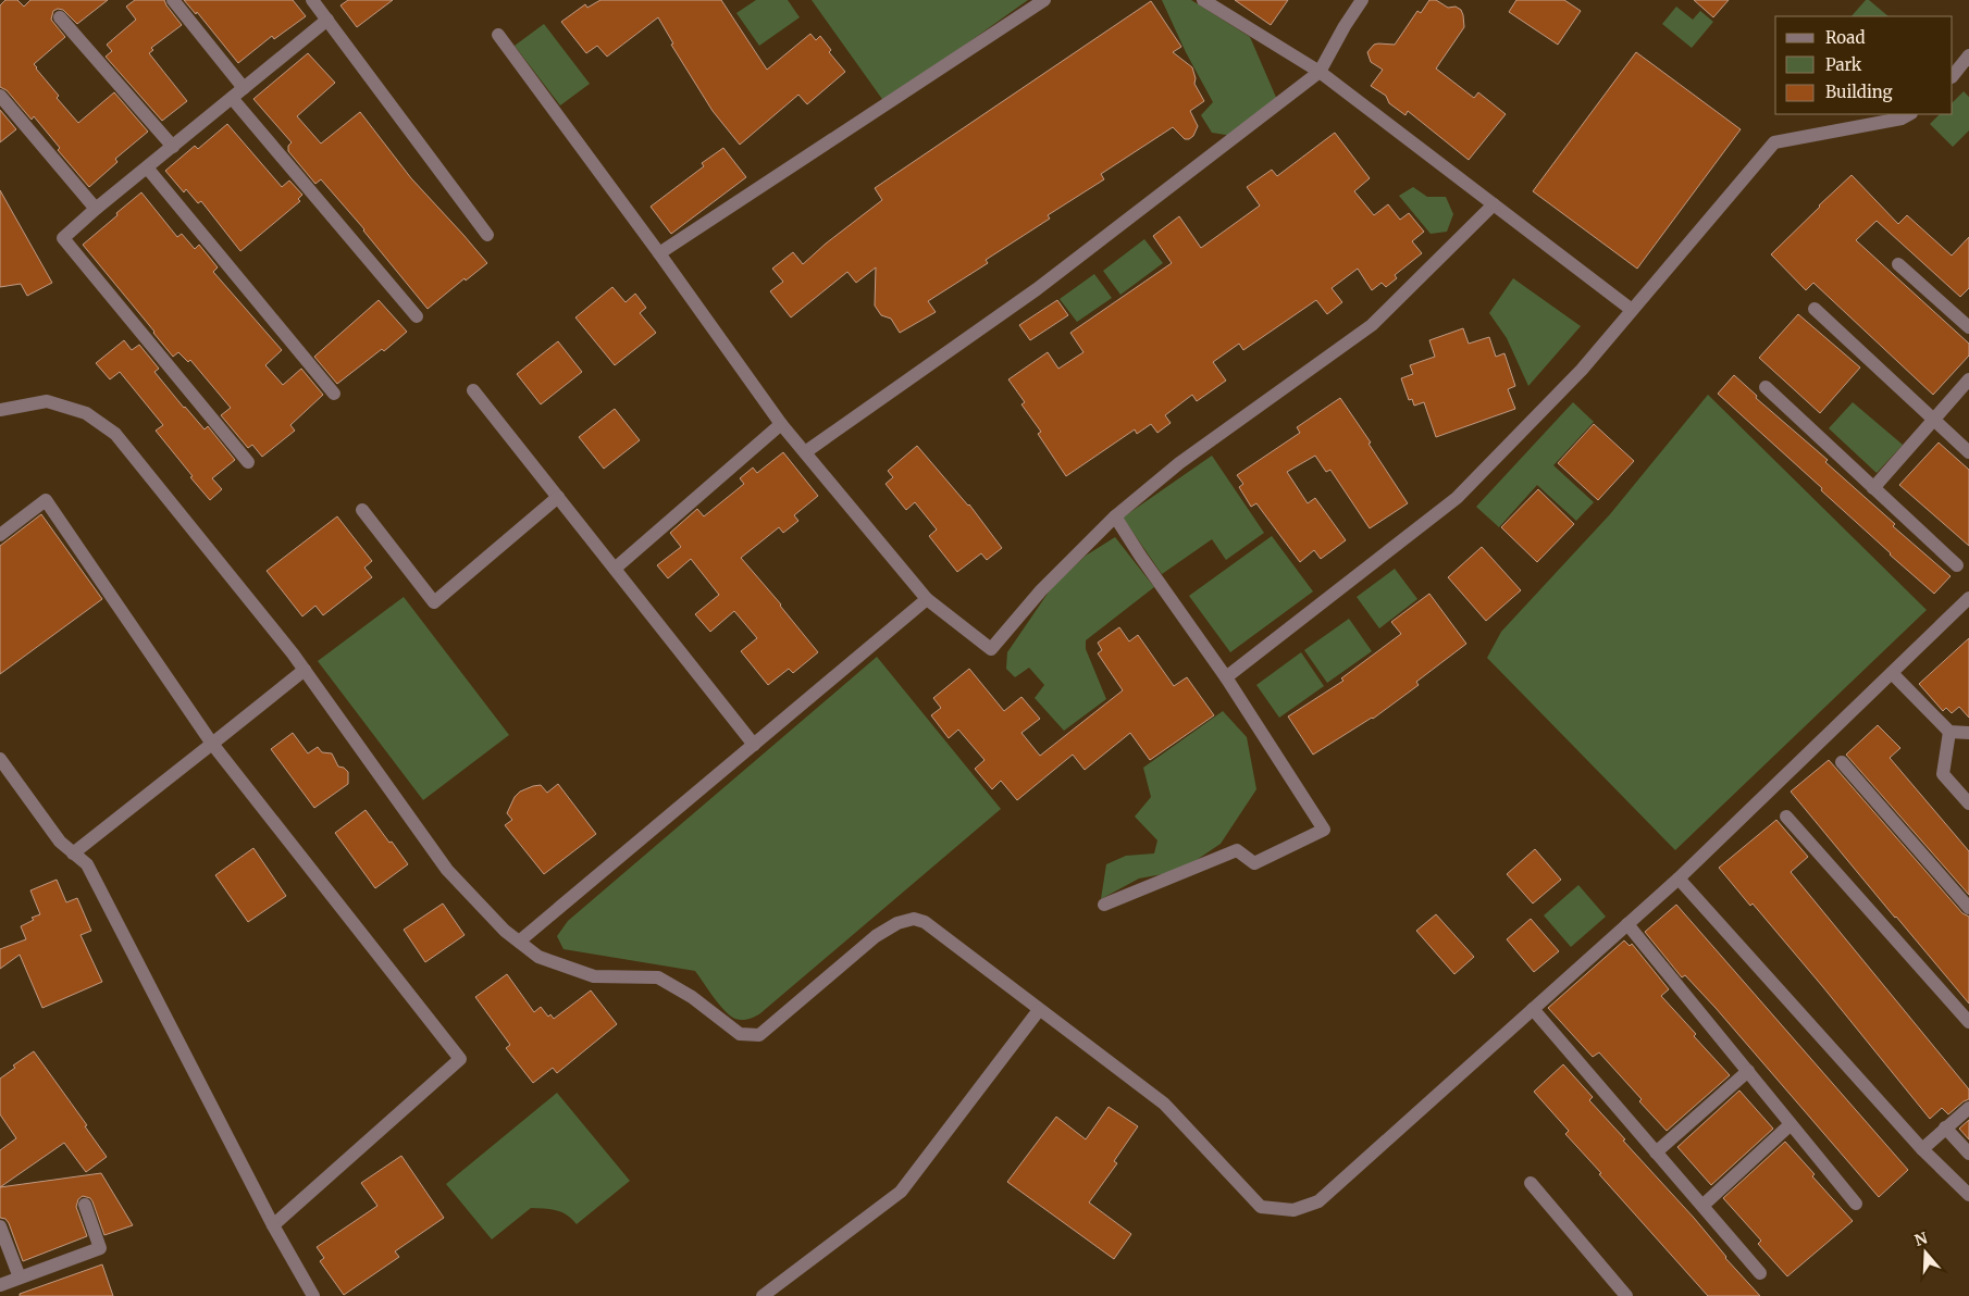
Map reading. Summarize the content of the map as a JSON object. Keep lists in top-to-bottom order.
{
  "legend": ["Road", "Park", "Building"],
  "north": "top"
}
